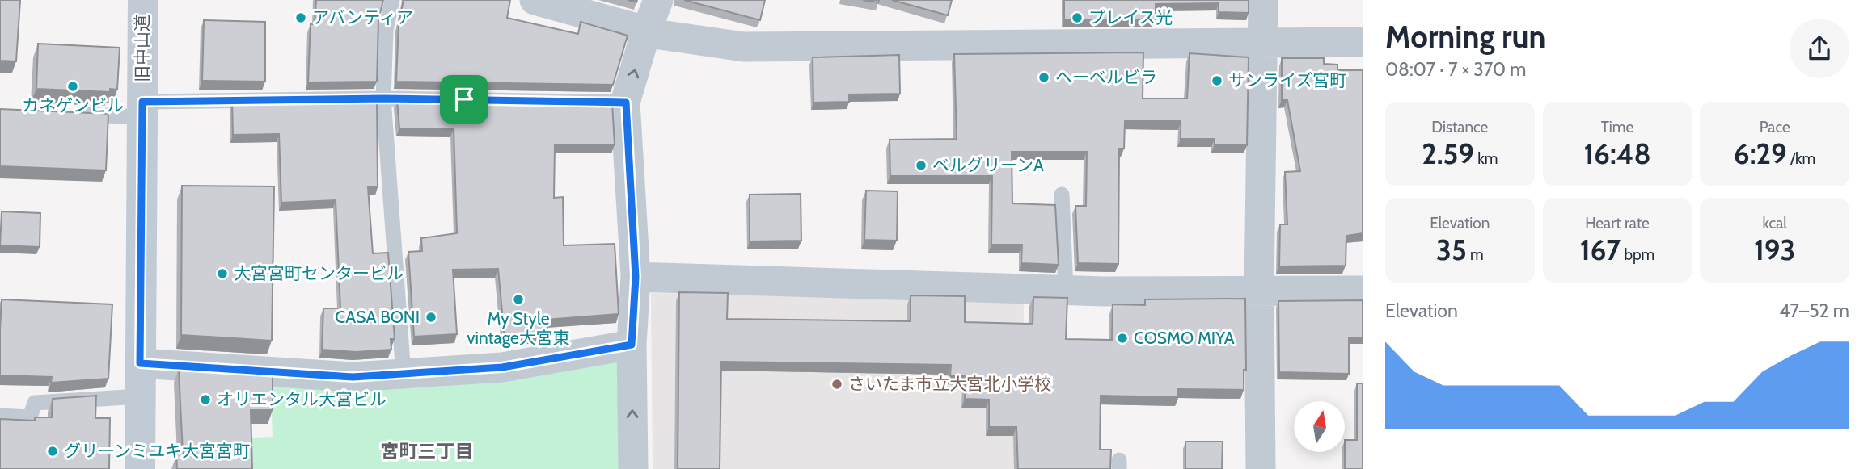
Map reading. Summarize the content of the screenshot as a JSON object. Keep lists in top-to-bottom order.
{
  "streets": {
    "main road": ["旧中山道"]
  },
  "districts": ["宮町三丁目"],
  "places": [
    "アバンティア",
    "プレイス光",
    "ヘーベルビラ",
    "サンライズ宮町",
    "カネゲンビル",
    "ベルグリーンA",
    "大宮宮町センタービル",
    "My Style vintage大宮東",
    "CASA BONI",
    "COSMO MIYA",
    "さいたま市立大宮北小学校",
    "オリエンタル大宮ビル",
    "グリーンミユキ大宮宮町"
  ],
  "north": "top",
  "page": {
    "heading": ["Morning run", "08:07 · 7 × 370 m"],
    "stats": [
      ["Distance", "2.59 km"],
      ["Time", "16:48"],
      ["Pace", "6:29 /km"],
      ["Elevation", "35 m"],
      ["Heart rate", "167 bpm"],
      ["kcal", "193"]
    ],
    "chart": ["Elevation", "47–52 m"]
  }
}
